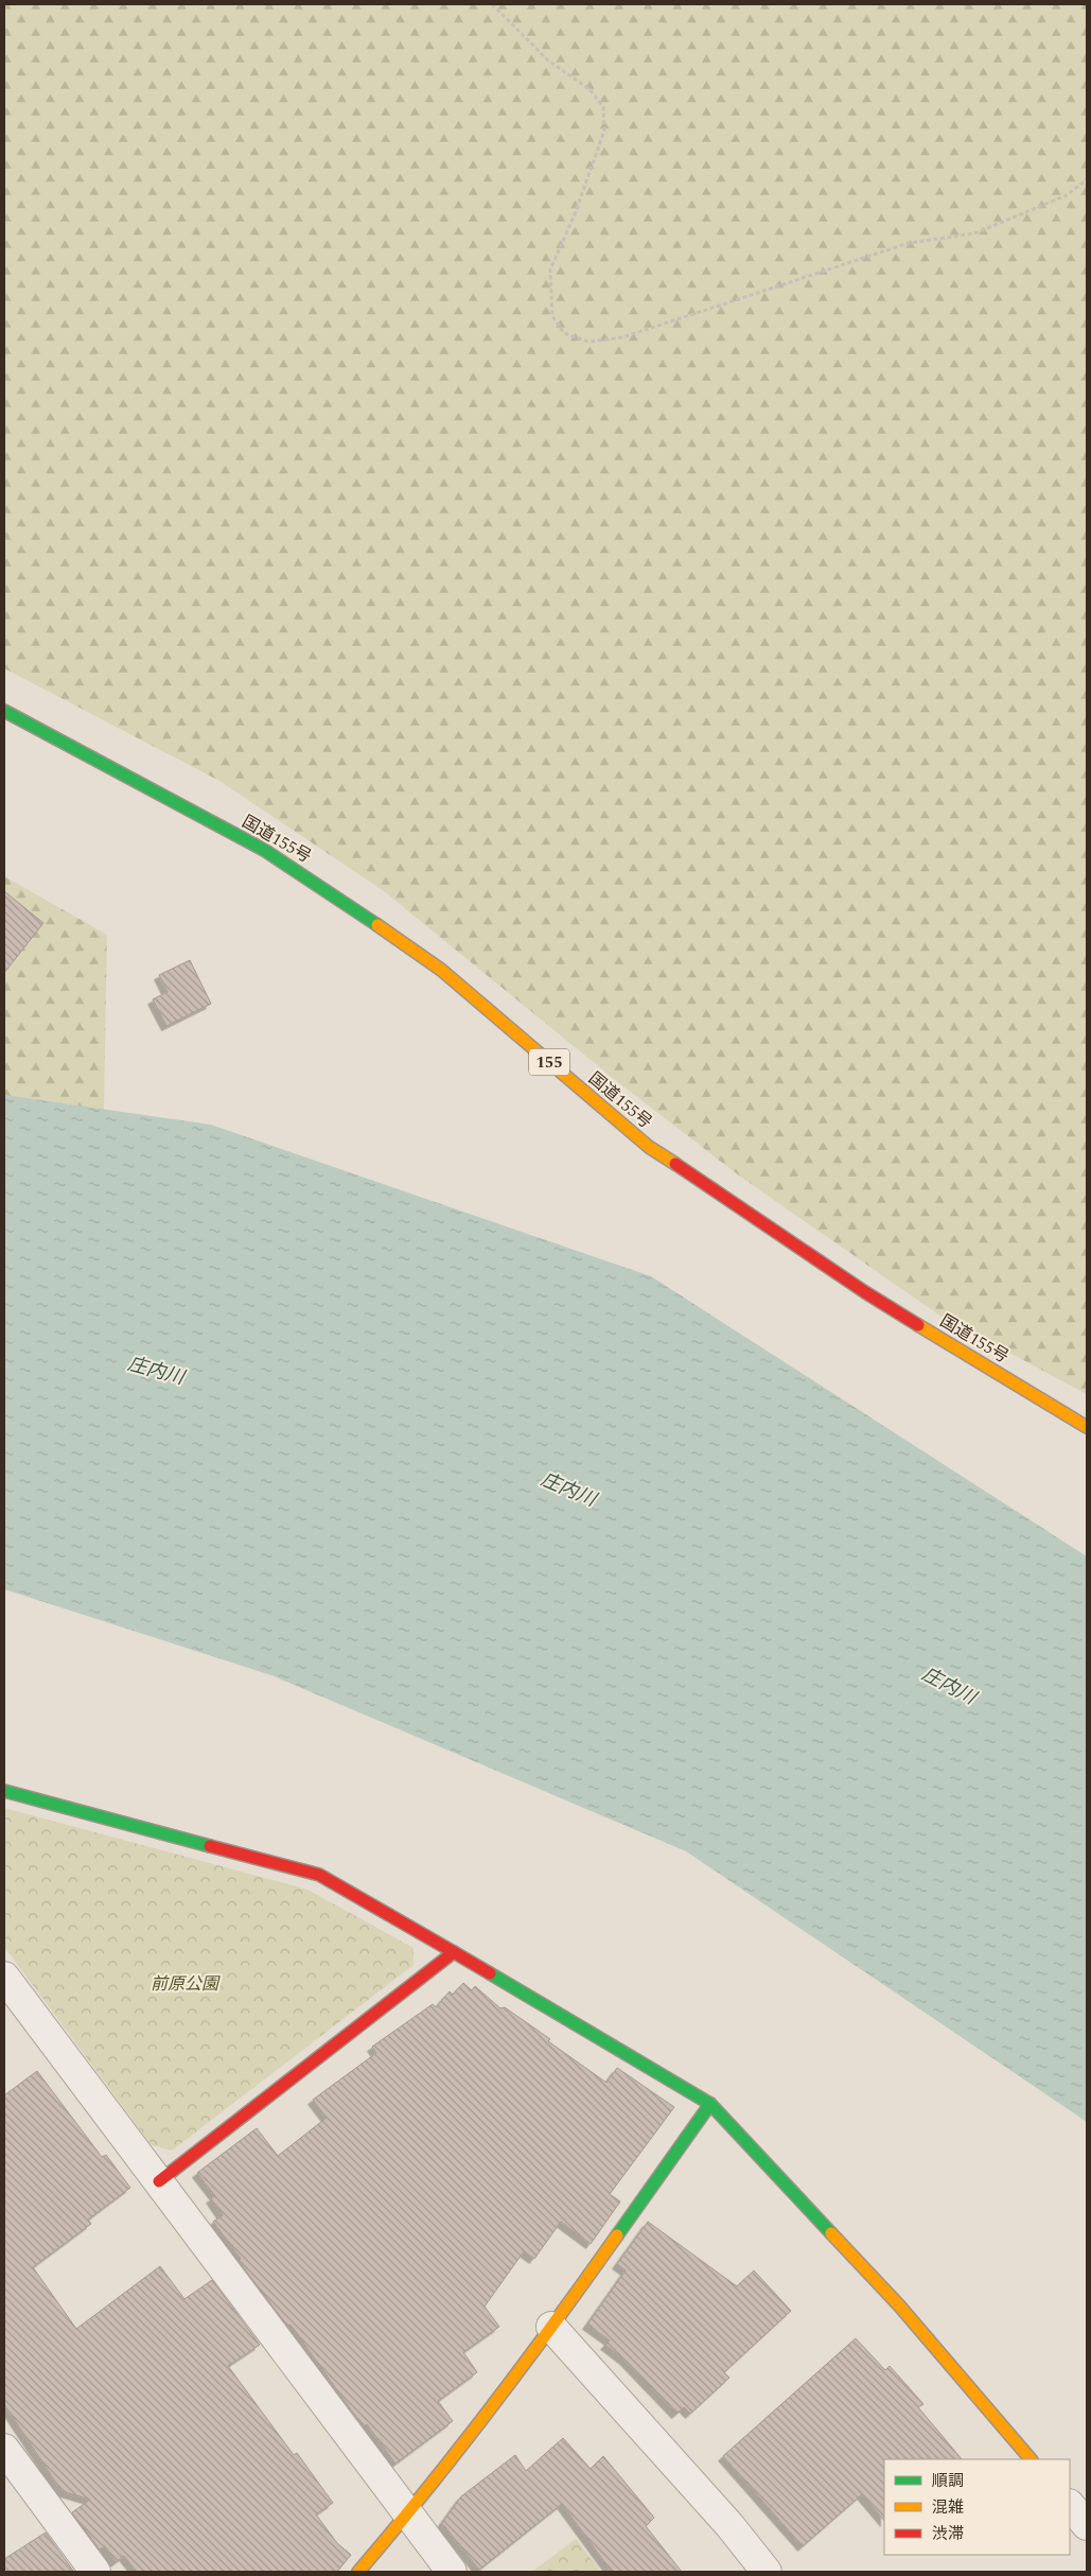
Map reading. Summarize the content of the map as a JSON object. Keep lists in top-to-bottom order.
{
  "streets": {
    "main road": ["国道155号", "155"]
  },
  "water": ["庄内川"],
  "parks": ["前原公園"],
  "legend": ["順調", "混雑", "渋滞"]
}
